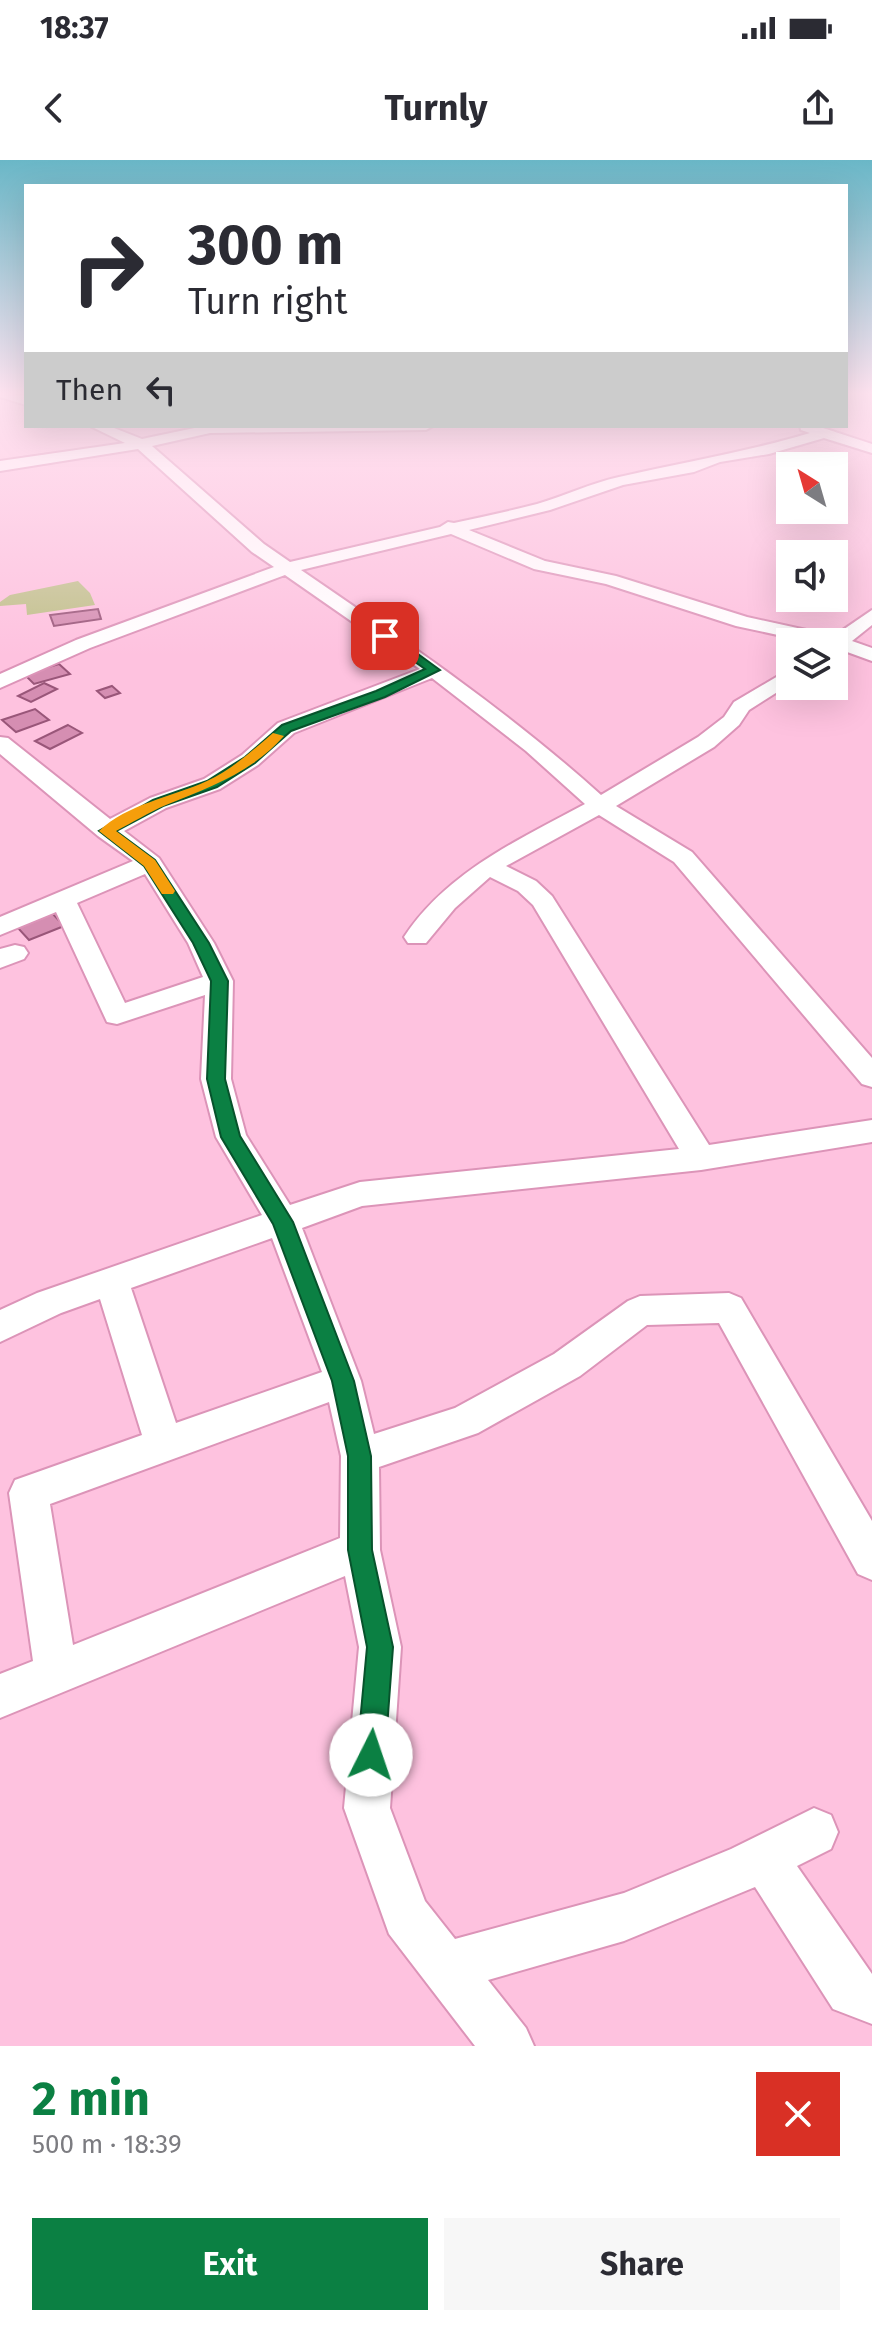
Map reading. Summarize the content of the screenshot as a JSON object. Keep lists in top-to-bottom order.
{
  "north": "top left",
  "page": {
    "status": "18:37",
    "header": "Turnly",
    "turn": ["300 m", "Turn right"],
    "then": "Then",
    "heading": ["2 min", "500 m · 18:39"],
    "buttons": ["Exit", "Share"]
  }
}
